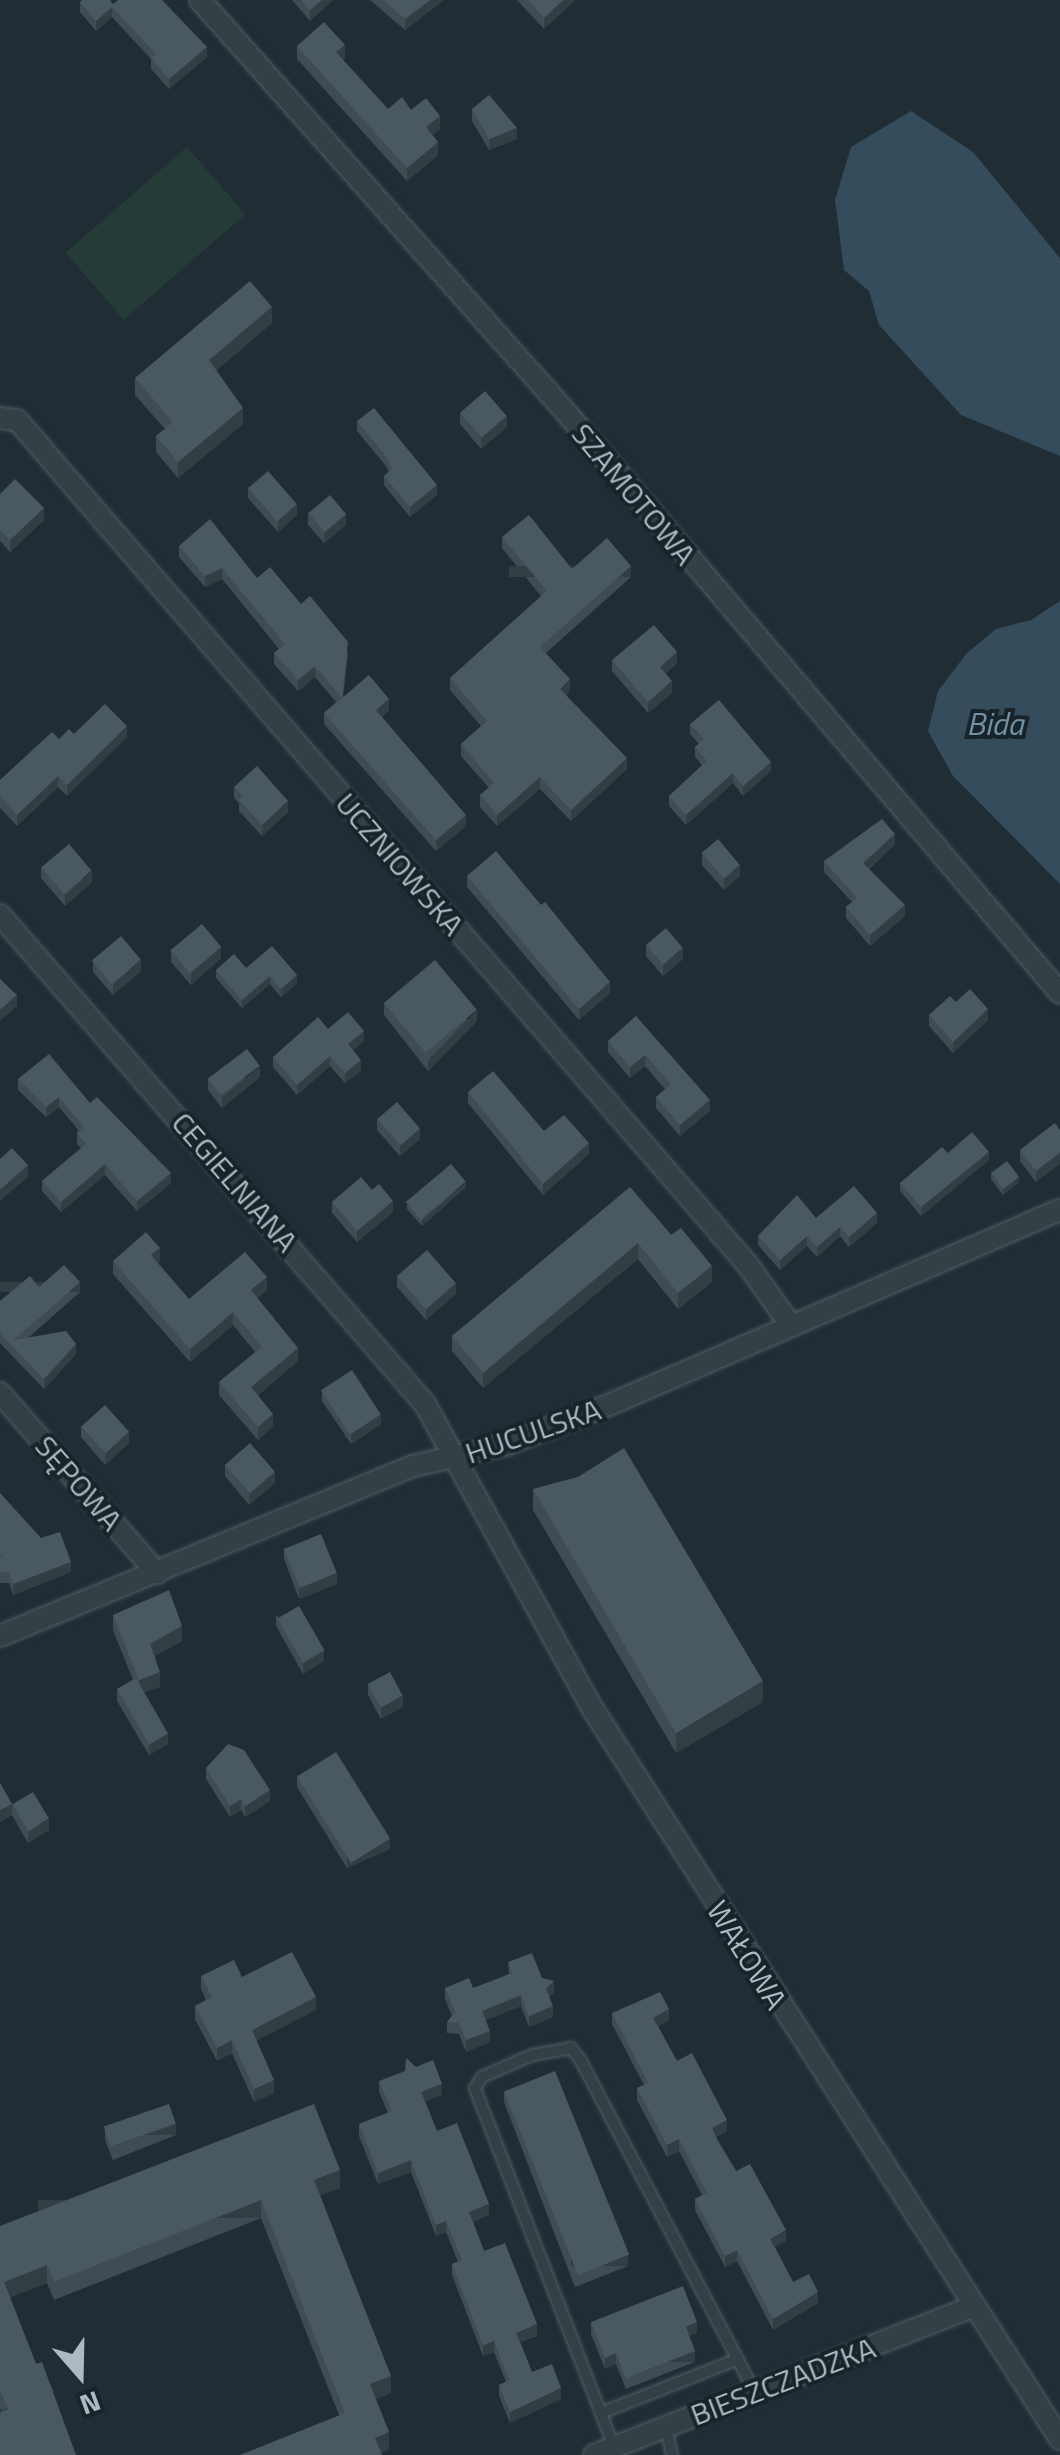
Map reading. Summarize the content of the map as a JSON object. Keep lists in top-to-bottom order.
{
  "streets": {
    "street": [
      "SZAMOTOWA",
      "UCZNIOWSKA",
      "CEGIELNIANA",
      "HUCULSKA",
      "SĘPOWA",
      "WAŁOWA",
      "BIESZCZADZKA"
    ]
  },
  "crossings": [
    ["UCZNIOWSKA", "HUCULSKA"],
    ["CEGIELNIANA", "HUCULSKA"],
    ["CEGIELNIANA", "WAŁOWA"],
    ["HUCULSKA", "SĘPOWA"],
    ["HUCULSKA", "WAŁOWA"],
    ["WAŁOWA", "BIESZCZADZKA"]
  ],
  "water": ["Bida"],
  "north": "bottom"
}
